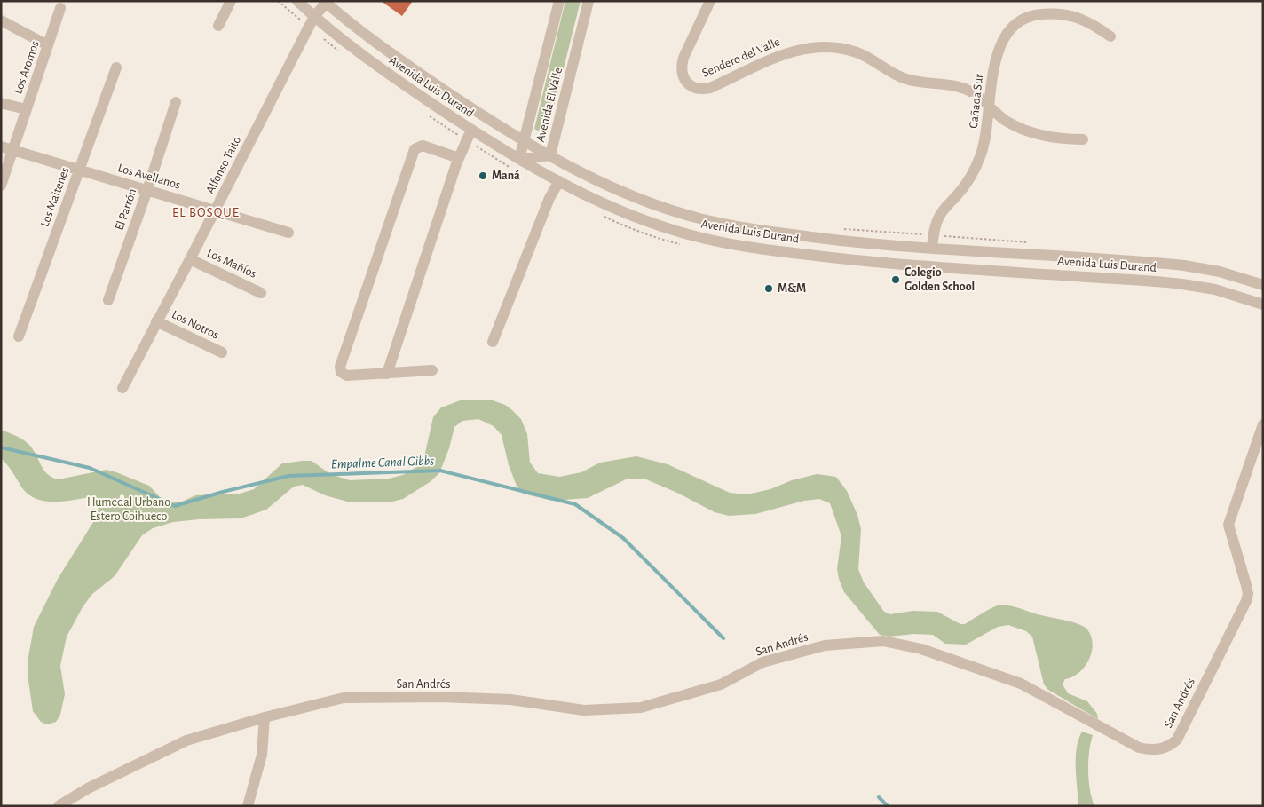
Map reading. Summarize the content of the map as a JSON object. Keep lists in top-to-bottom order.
{
  "streets": {
    "street": [
      "Sendero del Valle",
      "Los Aromos",
      "Avenida Luis Durand",
      "Cañada Sur",
      "Avenida El Valle",
      "Alfonso Taito",
      "Los Avellanos",
      "Los Maitenes",
      "El Parrón",
      "Los Mañíos",
      "Los Notros",
      "San Andrés"
    ]
  },
  "crossings": [
    ["Sendero del Valle", "Cañada Sur"],
    ["Los Aromos", "Los Avellanos"],
    ["Avenida Luis Durand", "Cañada Sur"],
    ["Avenida Luis Durand", "Avenida El Valle"],
    ["Avenida Luis Durand", "Alfonso Taito"],
    ["Alfonso Taito", "Los Avellanos"],
    ["Alfonso Taito", "Los Mañíos"],
    ["Alfonso Taito", "Los Notros"],
    ["Los Avellanos", "Los Maitenes"],
    ["Los Avellanos", "El Parrón"]
  ],
  "districts": ["EL BOSQUE"],
  "water": ["Empalme Canal Gibbs"],
  "parks": ["Humedal Urbano Estero Coihueco"],
  "places": ["Maná", "Colegio Golden School", "M&M"]
}
